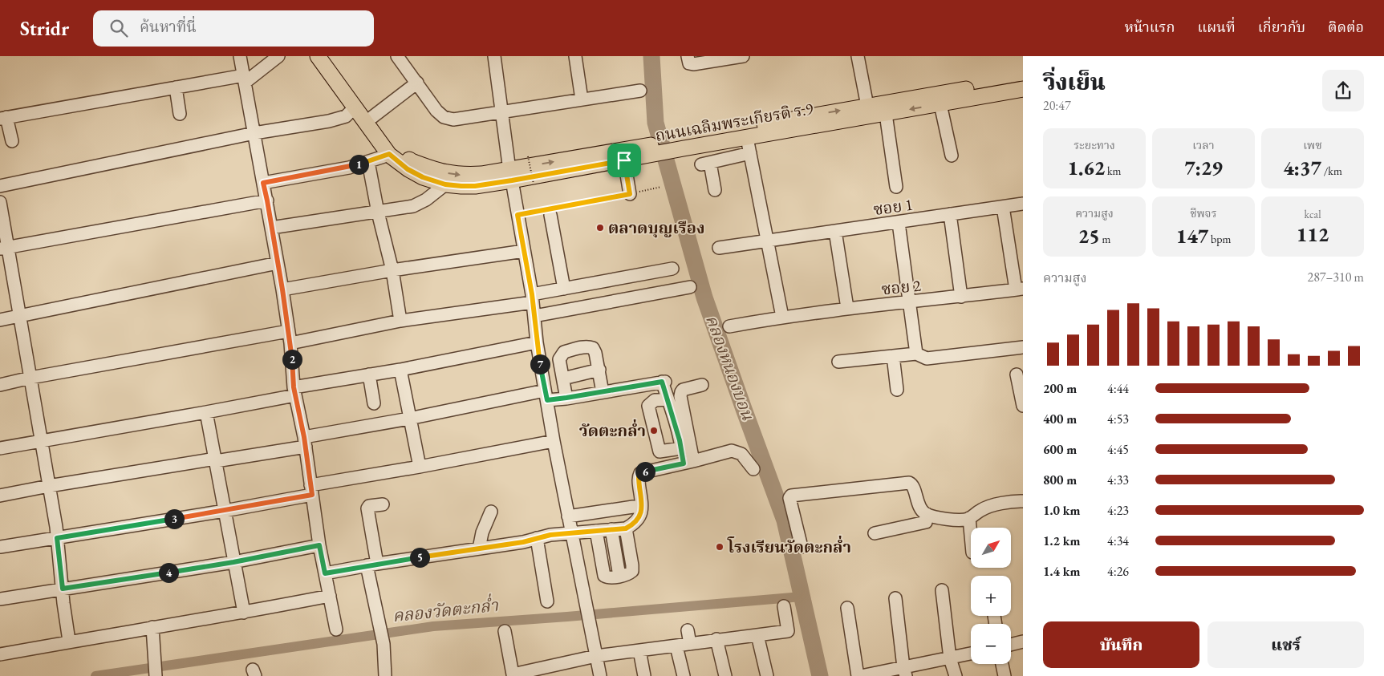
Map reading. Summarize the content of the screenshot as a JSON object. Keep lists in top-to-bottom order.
{
  "streets": {
    "main road": ["ถนนเฉลิมพระเกียรติ ร.9"],
    "street": ["ซอย 1", "ซอย 2"]
  },
  "water": ["คลองหนองบอน", "คลองวัดตะกล่ำ"],
  "places": ["ตลาดบุญเรือง", "วัดตะกล่ำ", "โรงเรียนวัดตะกล่ำ"],
  "north": "top right",
  "page": {
    "header": "Stridr",
    "search": "ค้นหาที่นี่",
    "nav": [
      "หน้าแรก",
      "แผนที่",
      "เกี่ยวกับ",
      "ติดต่อ"
    ],
    "heading": ["วิ่งเย็น", "20:47"],
    "stats": [
      ["ระยะทาง", "1.62 km"],
      ["เวลา", "7:29"],
      ["เพซ", "4:37 /km"],
      ["ความสูง", "25 m"],
      ["ชีพจร", "147 bpm"],
      ["kcal", "112"]
    ],
    "pins": [
      "1",
      "2",
      "7",
      "6",
      "3",
      "5",
      "4"
    ],
    "chart": ["ความสูง", "287–310 m"],
    "list": [
      {
        "name": "200 m",
        "note": "4:44"
      },
      {
        "name": "400 m",
        "note": "4:53"
      },
      {
        "name": "600 m",
        "note": "4:45"
      },
      {
        "name": "800 m",
        "note": "4:33"
      },
      {
        "name": "1.0 km",
        "note": "4:23"
      },
      {
        "name": "1.2 km",
        "note": "4:34"
      },
      {
        "name": "1.4 km",
        "note": "4:26"
      }
    ],
    "map_buttons": ["+", "−"],
    "buttons": ["บันทึก", "แชร์"]
  }
}
